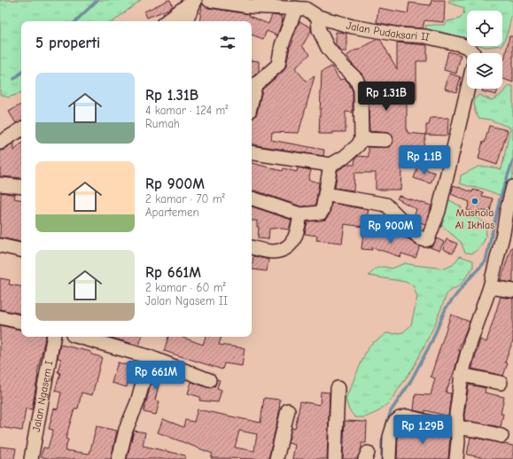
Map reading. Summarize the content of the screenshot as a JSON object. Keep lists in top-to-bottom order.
{
  "streets": {
    "street": ["Jalan Pudaksari II", "Jalan Ngasem I"]
  },
  "places": ["Mushola Al Ikhlas"],
  "page": {
    "heading": "5 properti",
    "list": [
      {
        "name": "Rp 1.31B",
        "note": "4 kamar · 124 m² · Rumah"
      },
      {
        "name": "Rp 900M",
        "note": "2 kamar · 70 m² · Apartemen"
      },
      {
        "name": "Rp 661M",
        "note": "2 kamar · 60 m² · Jalan Ngasem II"
      }
    ],
    "price": [
      "Rp 1.31B",
      "Rp 1.1B",
      "Rp 900M",
      "Rp 661M",
      "Rp 1.29B"
    ]
  }
}
